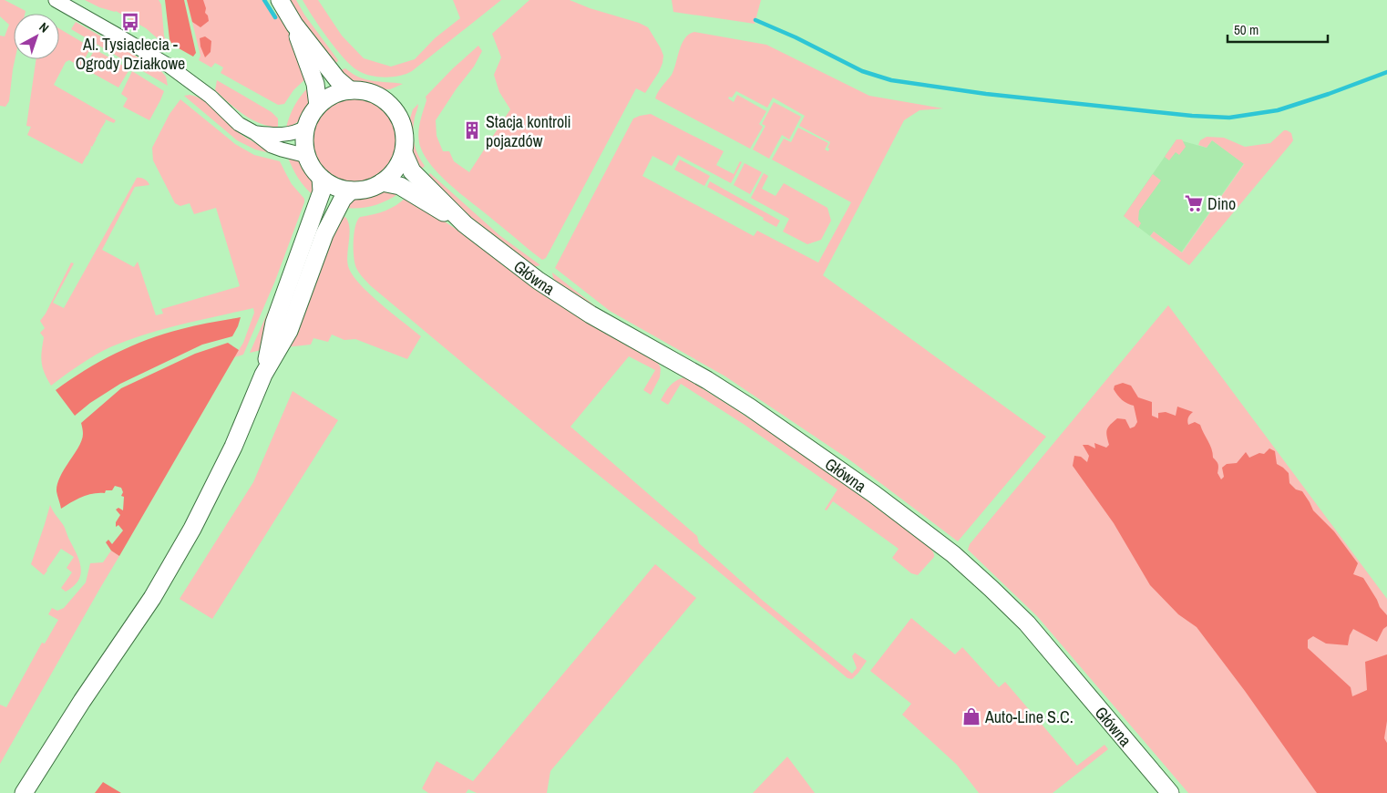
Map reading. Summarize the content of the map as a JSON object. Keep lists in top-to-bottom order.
{
  "streets": {
    "main road": ["Główna"]
  },
  "places": {
    "bus stop": ["Al. Tysiąclecia - Ogrody Działkowe"],
    "building": ["Stacja kontroli pojazdów"],
    "supermarket": ["Dino"],
    "shop": ["Auto-Line S.C."]
  },
  "scale_bar": "50 m",
  "north": "top right"
}
